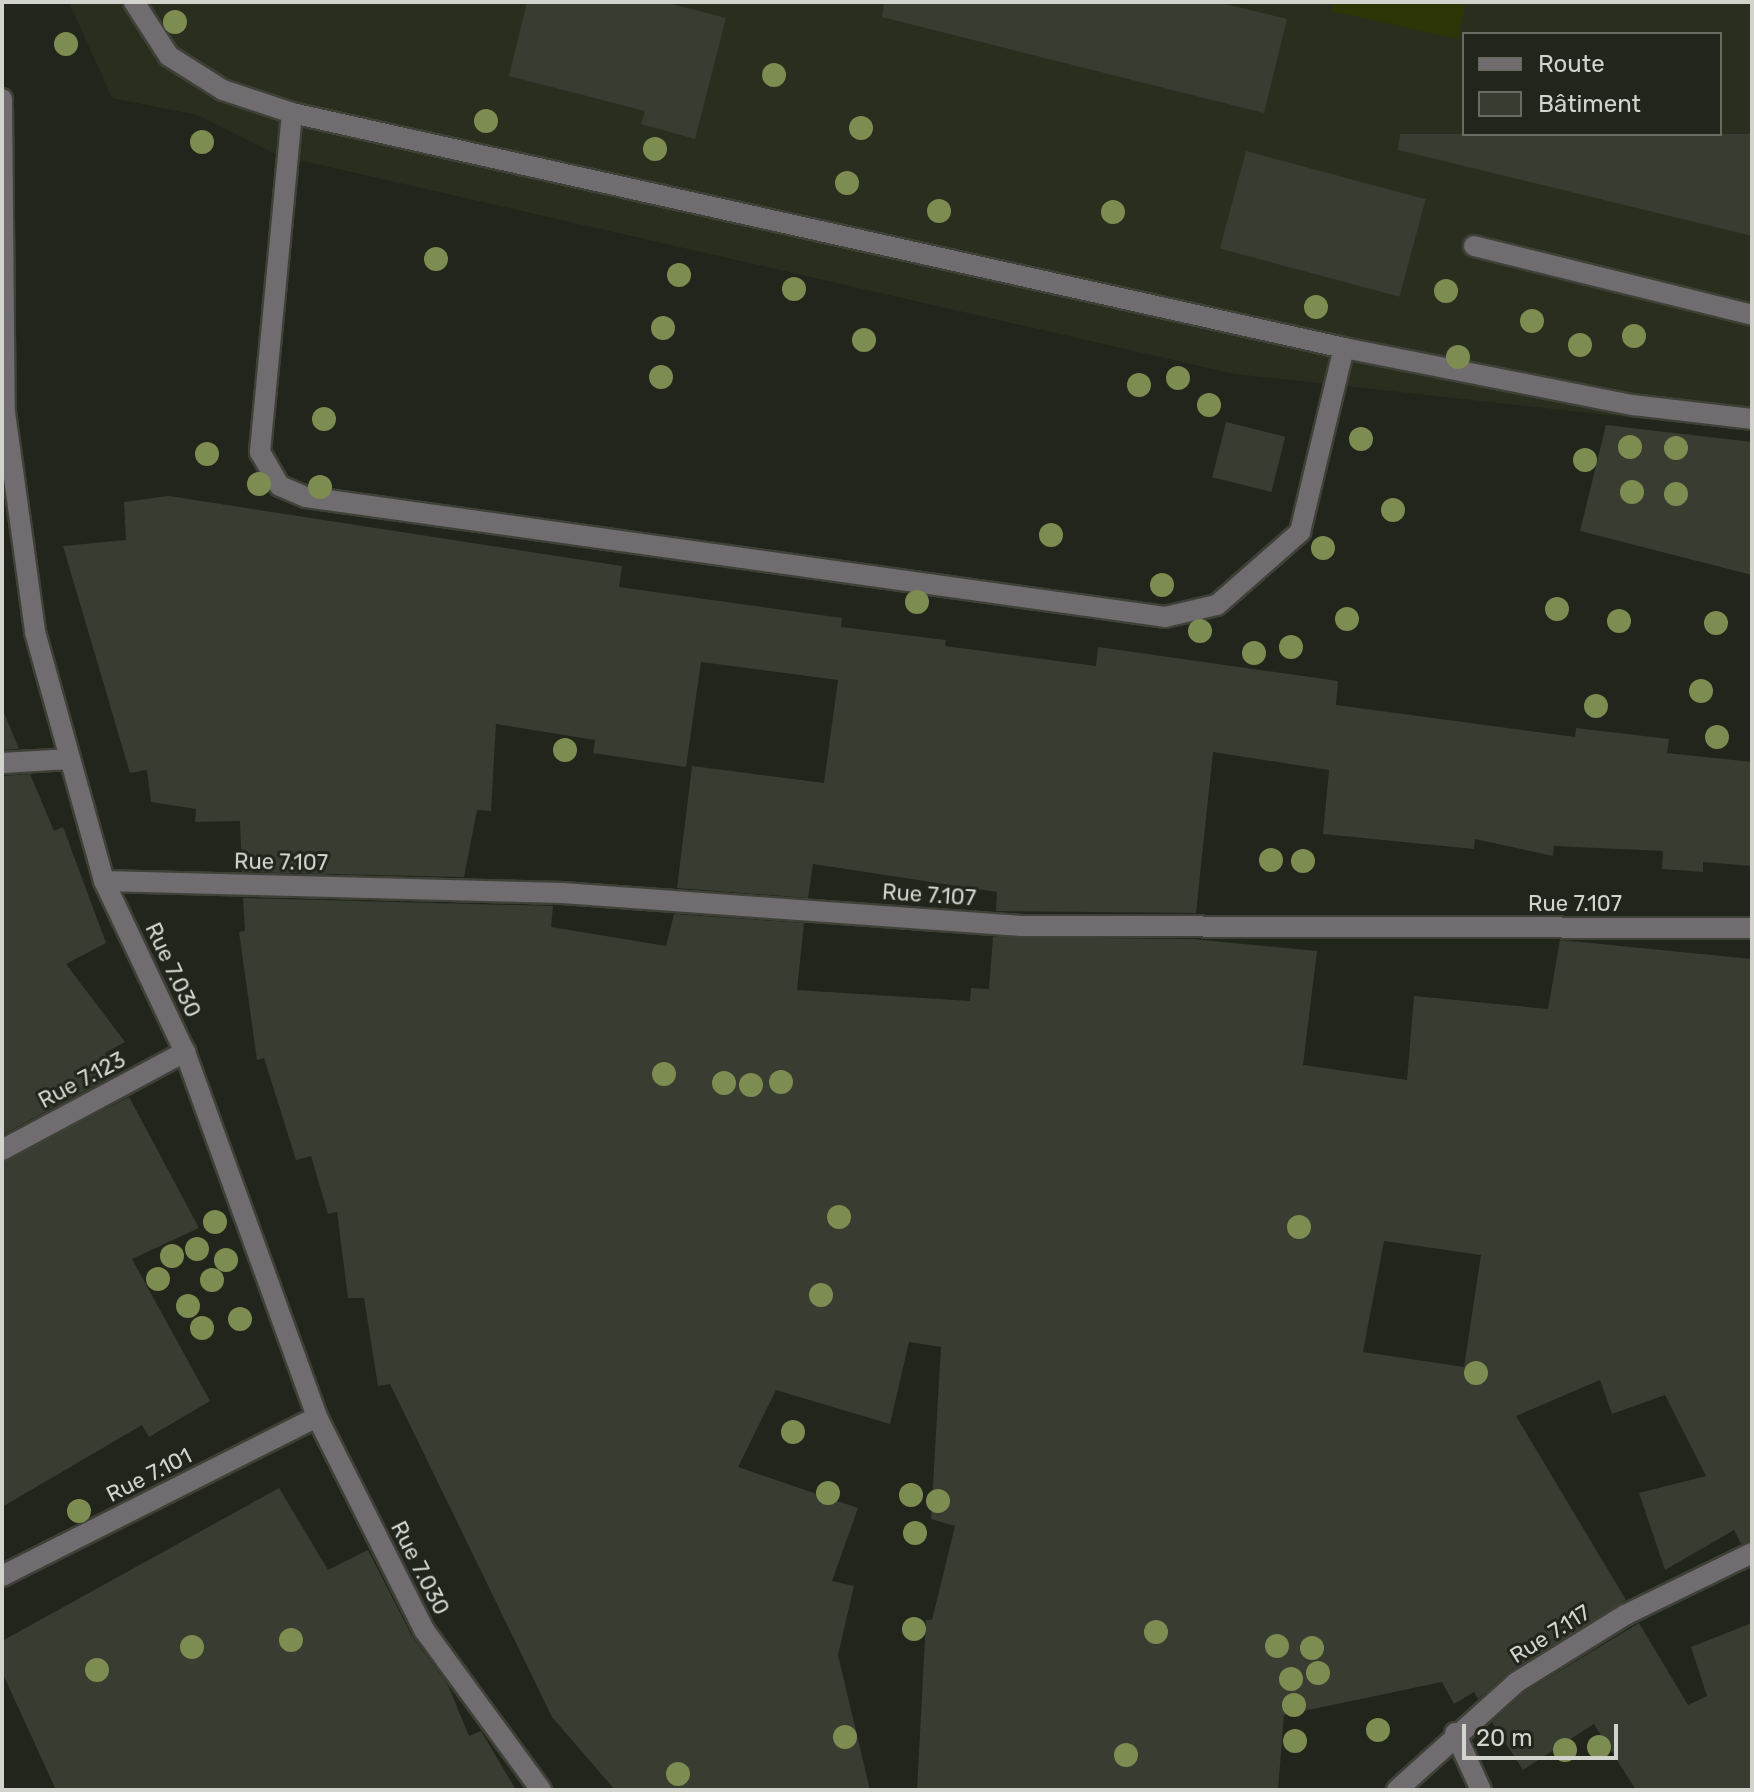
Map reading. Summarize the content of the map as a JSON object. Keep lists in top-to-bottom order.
{
  "streets": {
    "street": [
      "Rue 7.107",
      "Rue 7.030",
      "Rue 7.123",
      "Rue 7.101",
      "Rue 7.117"
    ]
  },
  "crossings": [
    ["Rue 7.107", "Rue 7.030"],
    ["Rue 7.030", "Rue 7.123"],
    ["Rue 7.030", "Rue 7.101"]
  ],
  "legend": ["Route", "Bâtiment"],
  "scale_bar": "20 m"
}
